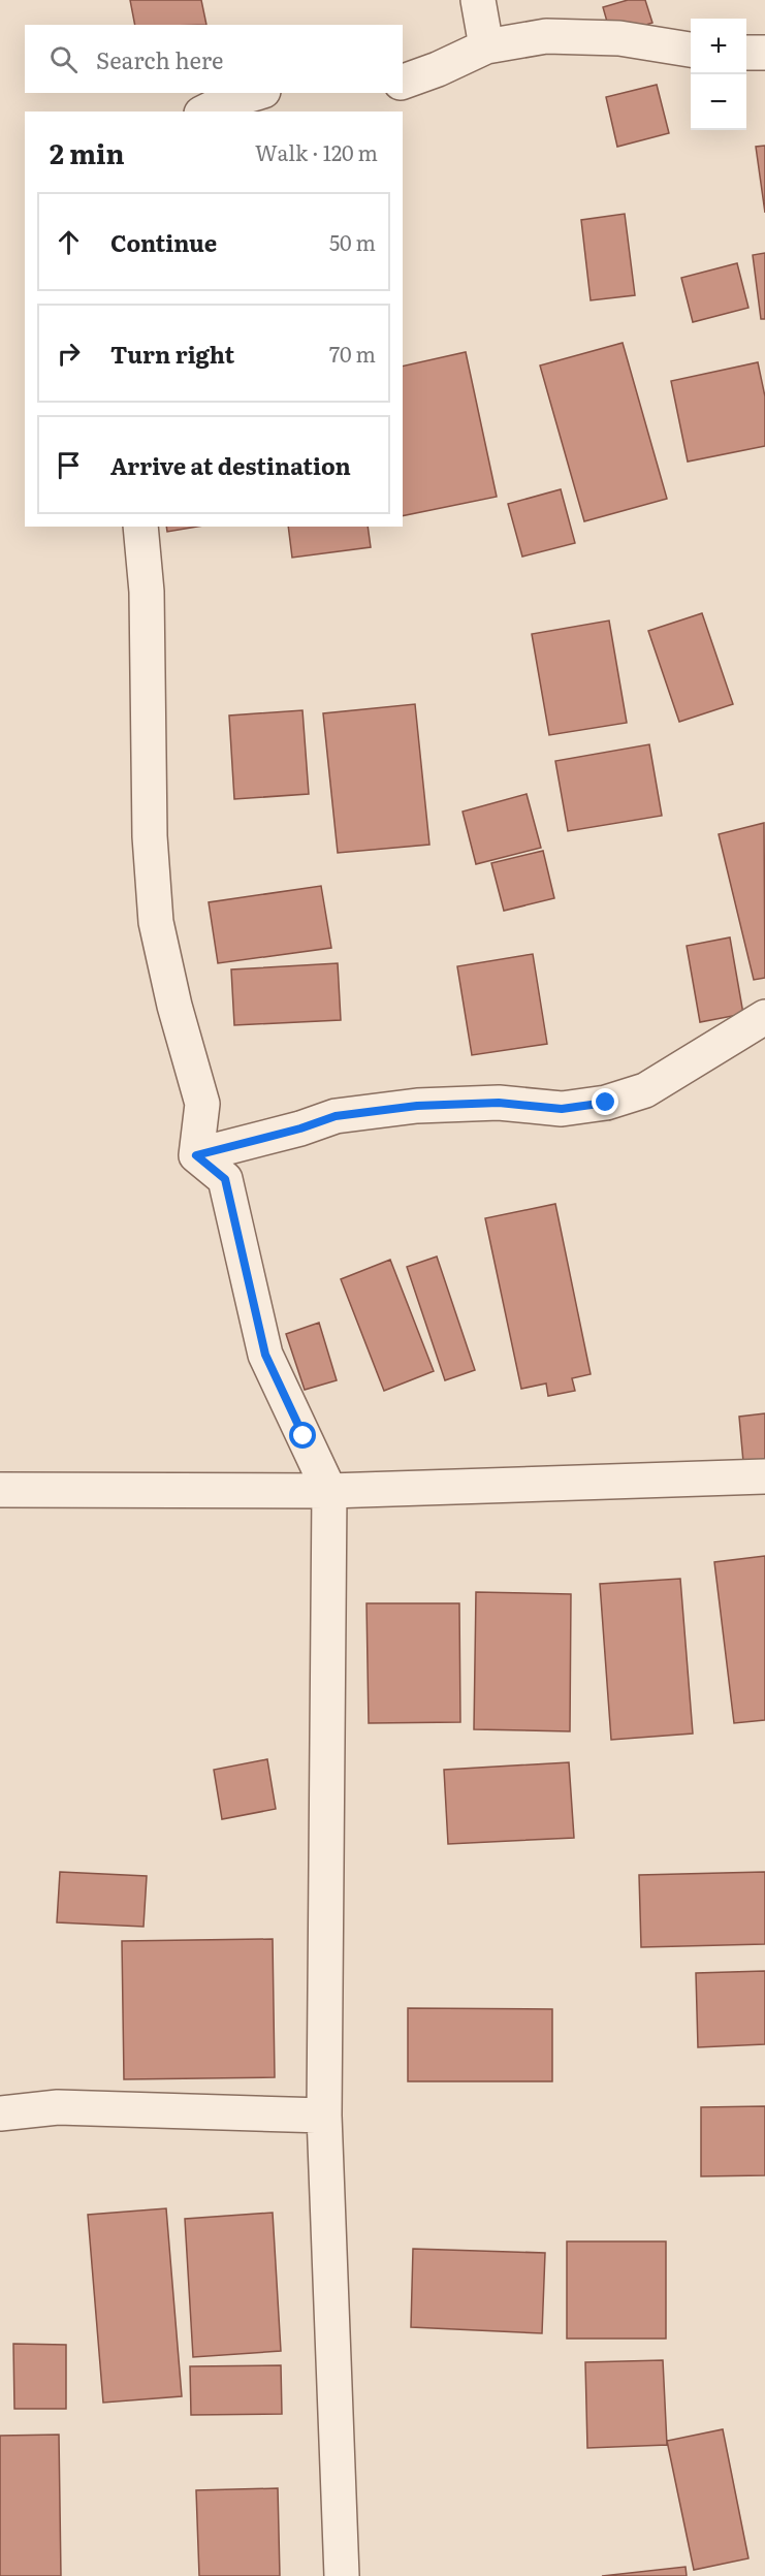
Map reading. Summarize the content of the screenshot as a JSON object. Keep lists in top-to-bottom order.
{
  "page": {
    "map_buttons": ["+", "−"],
    "search": "Search here",
    "heading": ["2 min", "Walk · 120 m"],
    "list": [
      ["Continue", "50 m"],
      ["Turn right", "70 m"],
      "Arrive at destination"
    ]
  }
}
